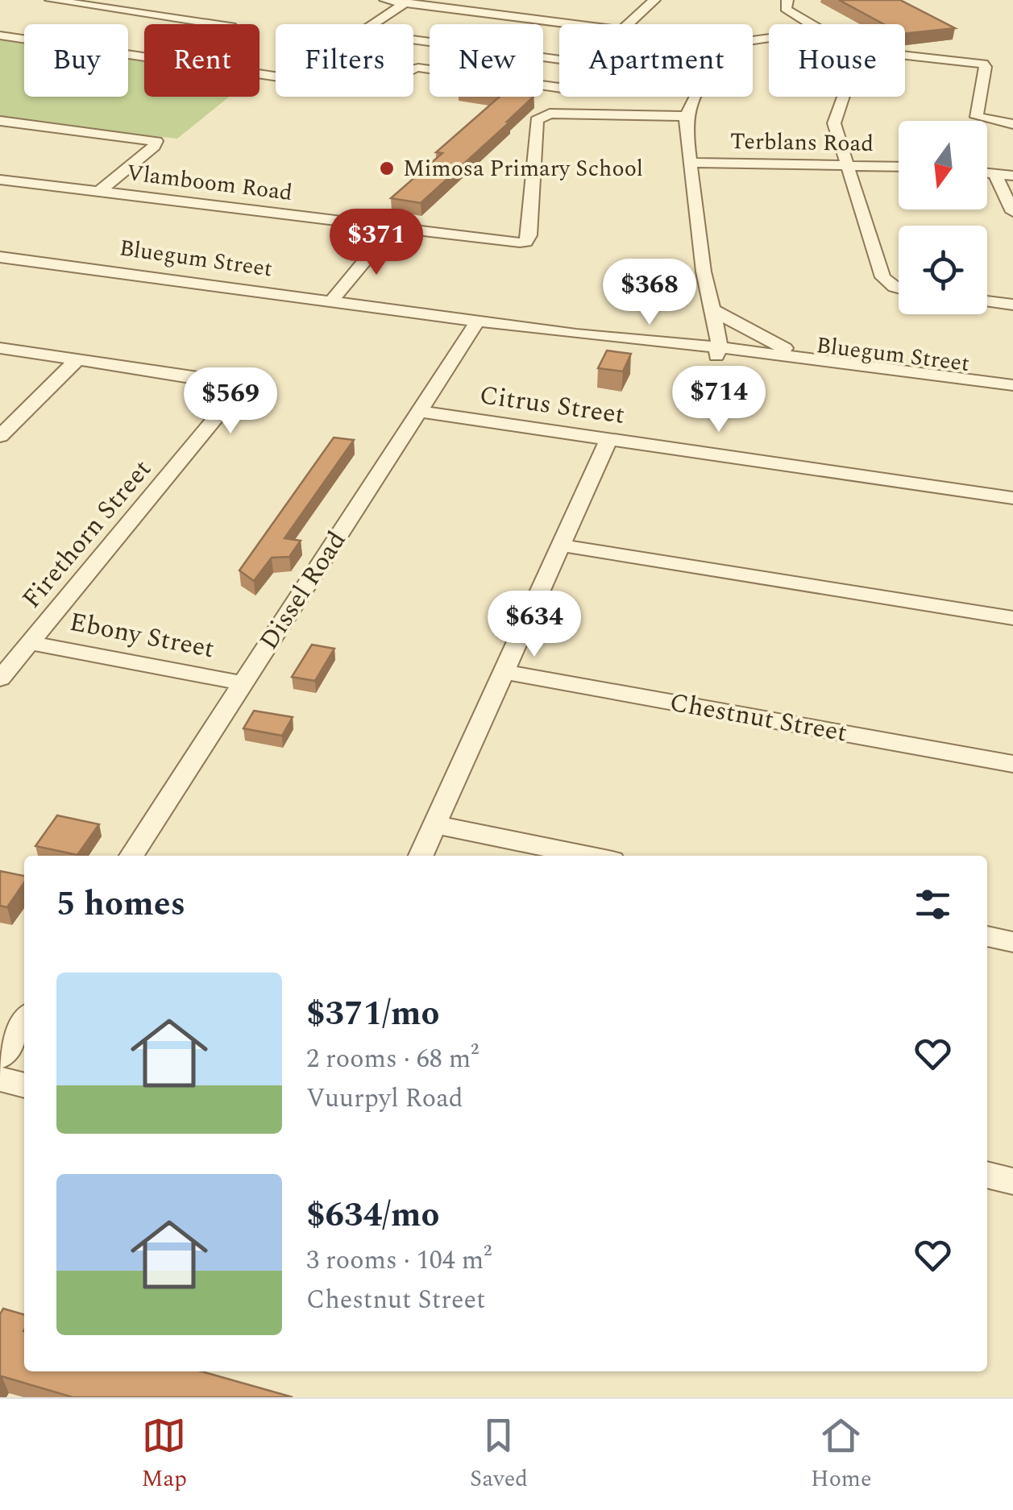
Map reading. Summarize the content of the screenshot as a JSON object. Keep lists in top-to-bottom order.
{
  "streets": {
    "street": [
      "Terblans Road",
      "Vlamboom Road",
      "Bluegum Street",
      "Citrus Street",
      "Firethorn Street",
      "Dissel Road",
      "Ebony Street",
      "Chestnut Street"
    ]
  },
  "crossings": [
    ["Bluegum Street", "Dissel Road"],
    ["Citrus Street", "Dissel Road"],
    ["Firethorn Street", "Ebony Street"],
    ["Dissel Road", "Ebony Street"]
  ],
  "places": ["Mimosa Primary School"],
  "north": "bottom",
  "page": {
    "chip": [
      "Buy",
      "Rent",
      "Filters",
      "New",
      "Apartment",
      "House"
    ],
    "price": [
      "$371",
      "$368",
      "$714",
      "$569",
      "$634"
    ],
    "heading": "5 homes",
    "list": [
      {
        "name": "$371/mo",
        "note": "2 rooms · 68 m² · Vuurpyl Road"
      },
      {
        "name": "$634/mo",
        "note": "3 rooms · 104 m² · Chestnut Street"
      }
    ],
    "tabs": ["Map", "Saved", "Home"]
  }
}
